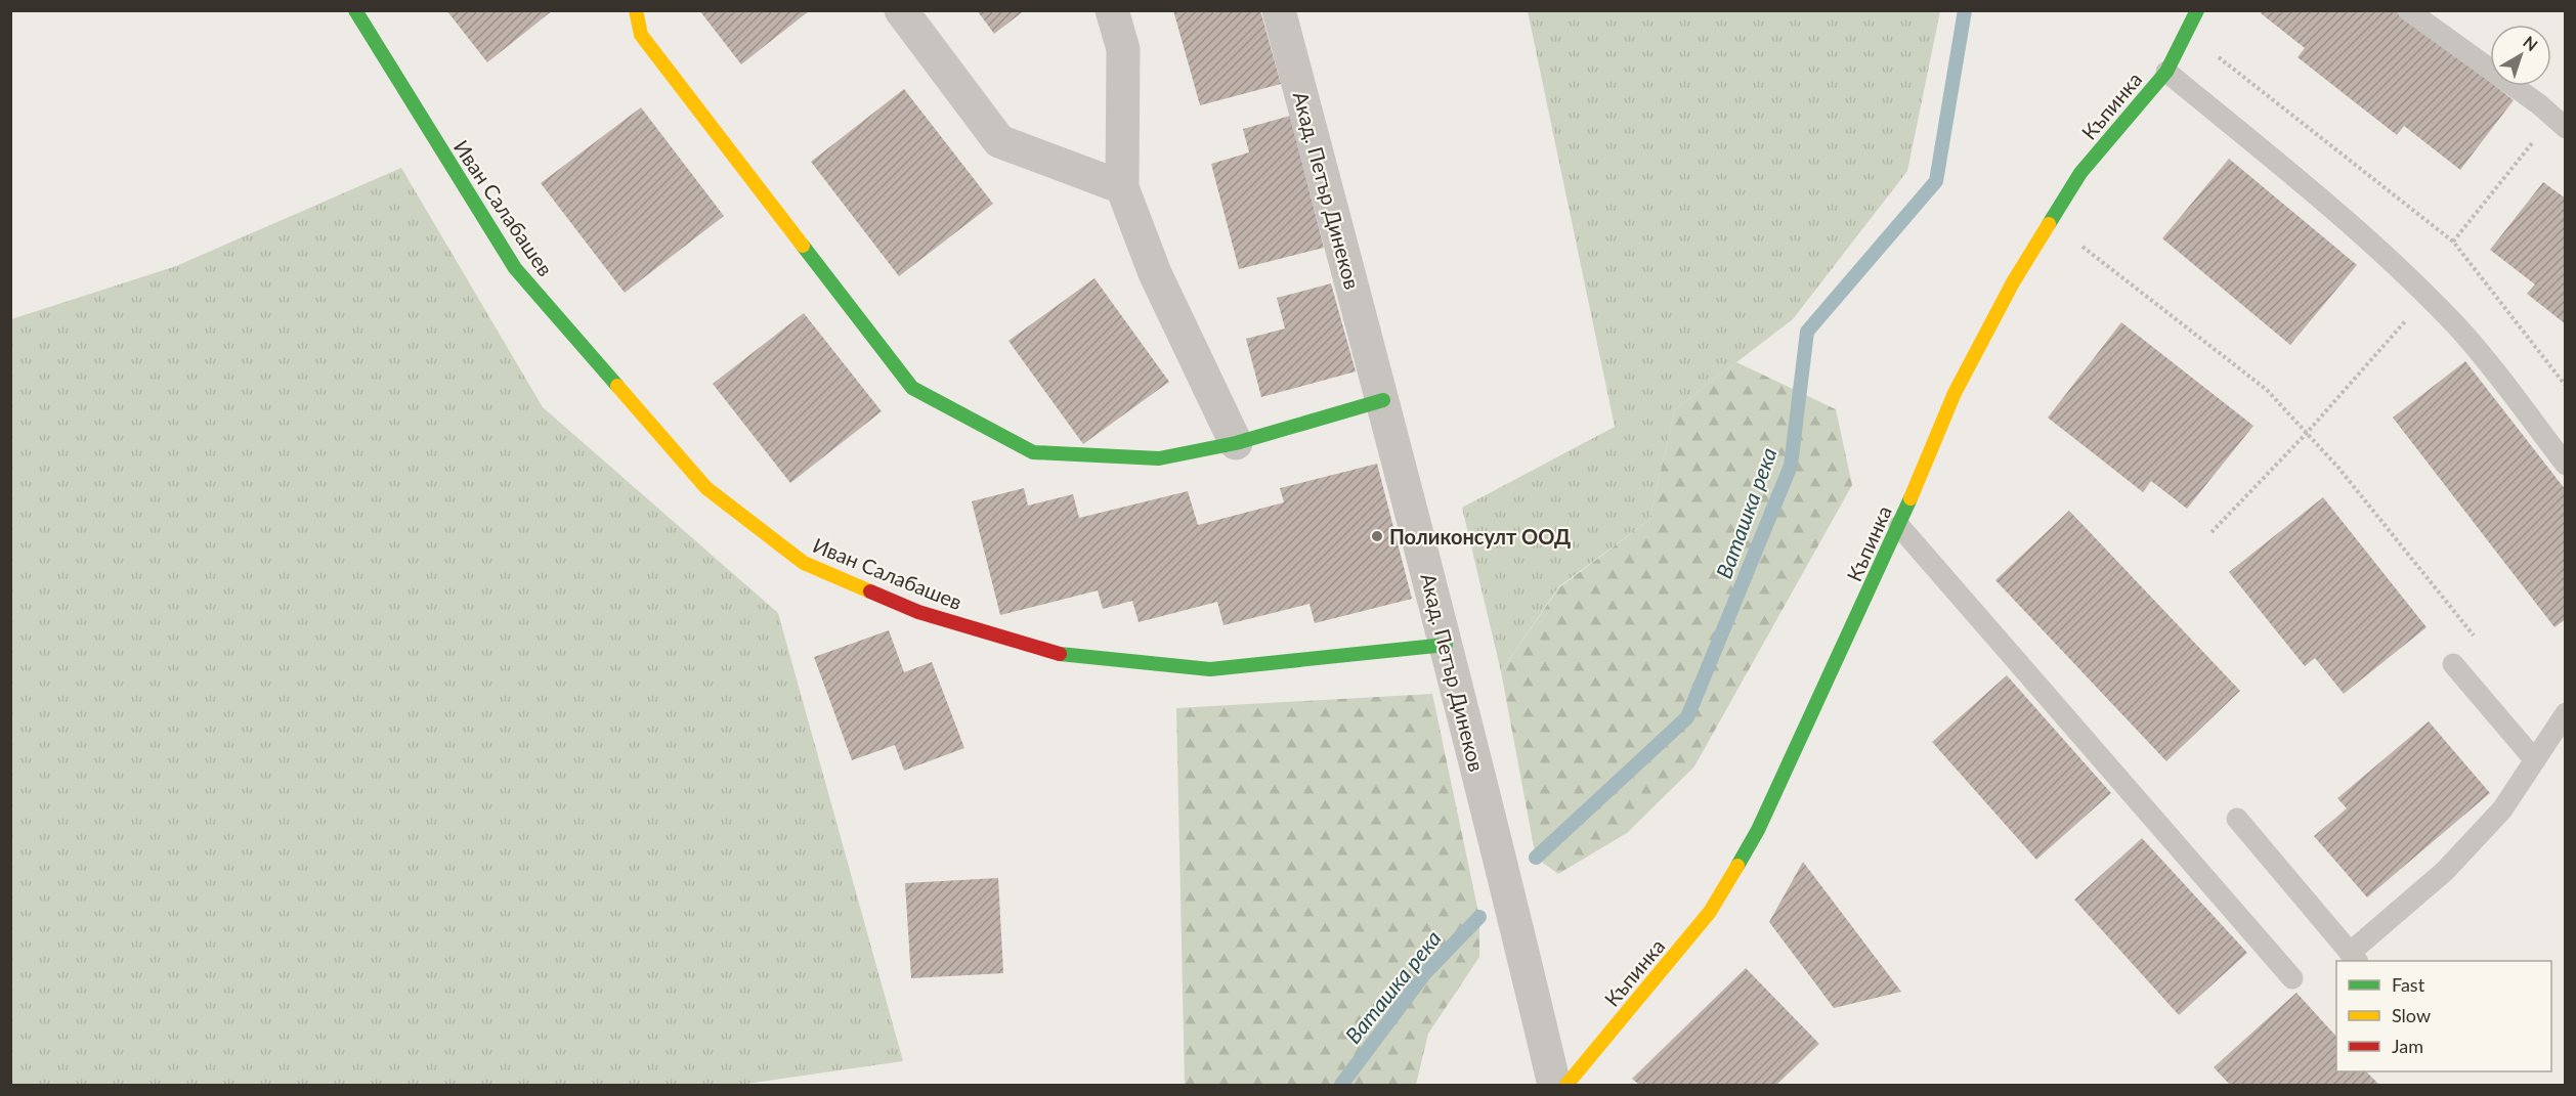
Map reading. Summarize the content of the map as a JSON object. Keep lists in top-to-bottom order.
{
  "streets": {
    "street": ["Къпинка", "Акад. Петър Динеков", "Иван Салабашев"]
  },
  "crossings": [
    ["Акад. Петър Динеков", "Иван Салабашев"]
  ],
  "water": ["Ваташка река"],
  "places": ["Поликонсулт ООД"],
  "legend": ["Fast", "Slow", "Jam"],
  "north": "top right"
}
